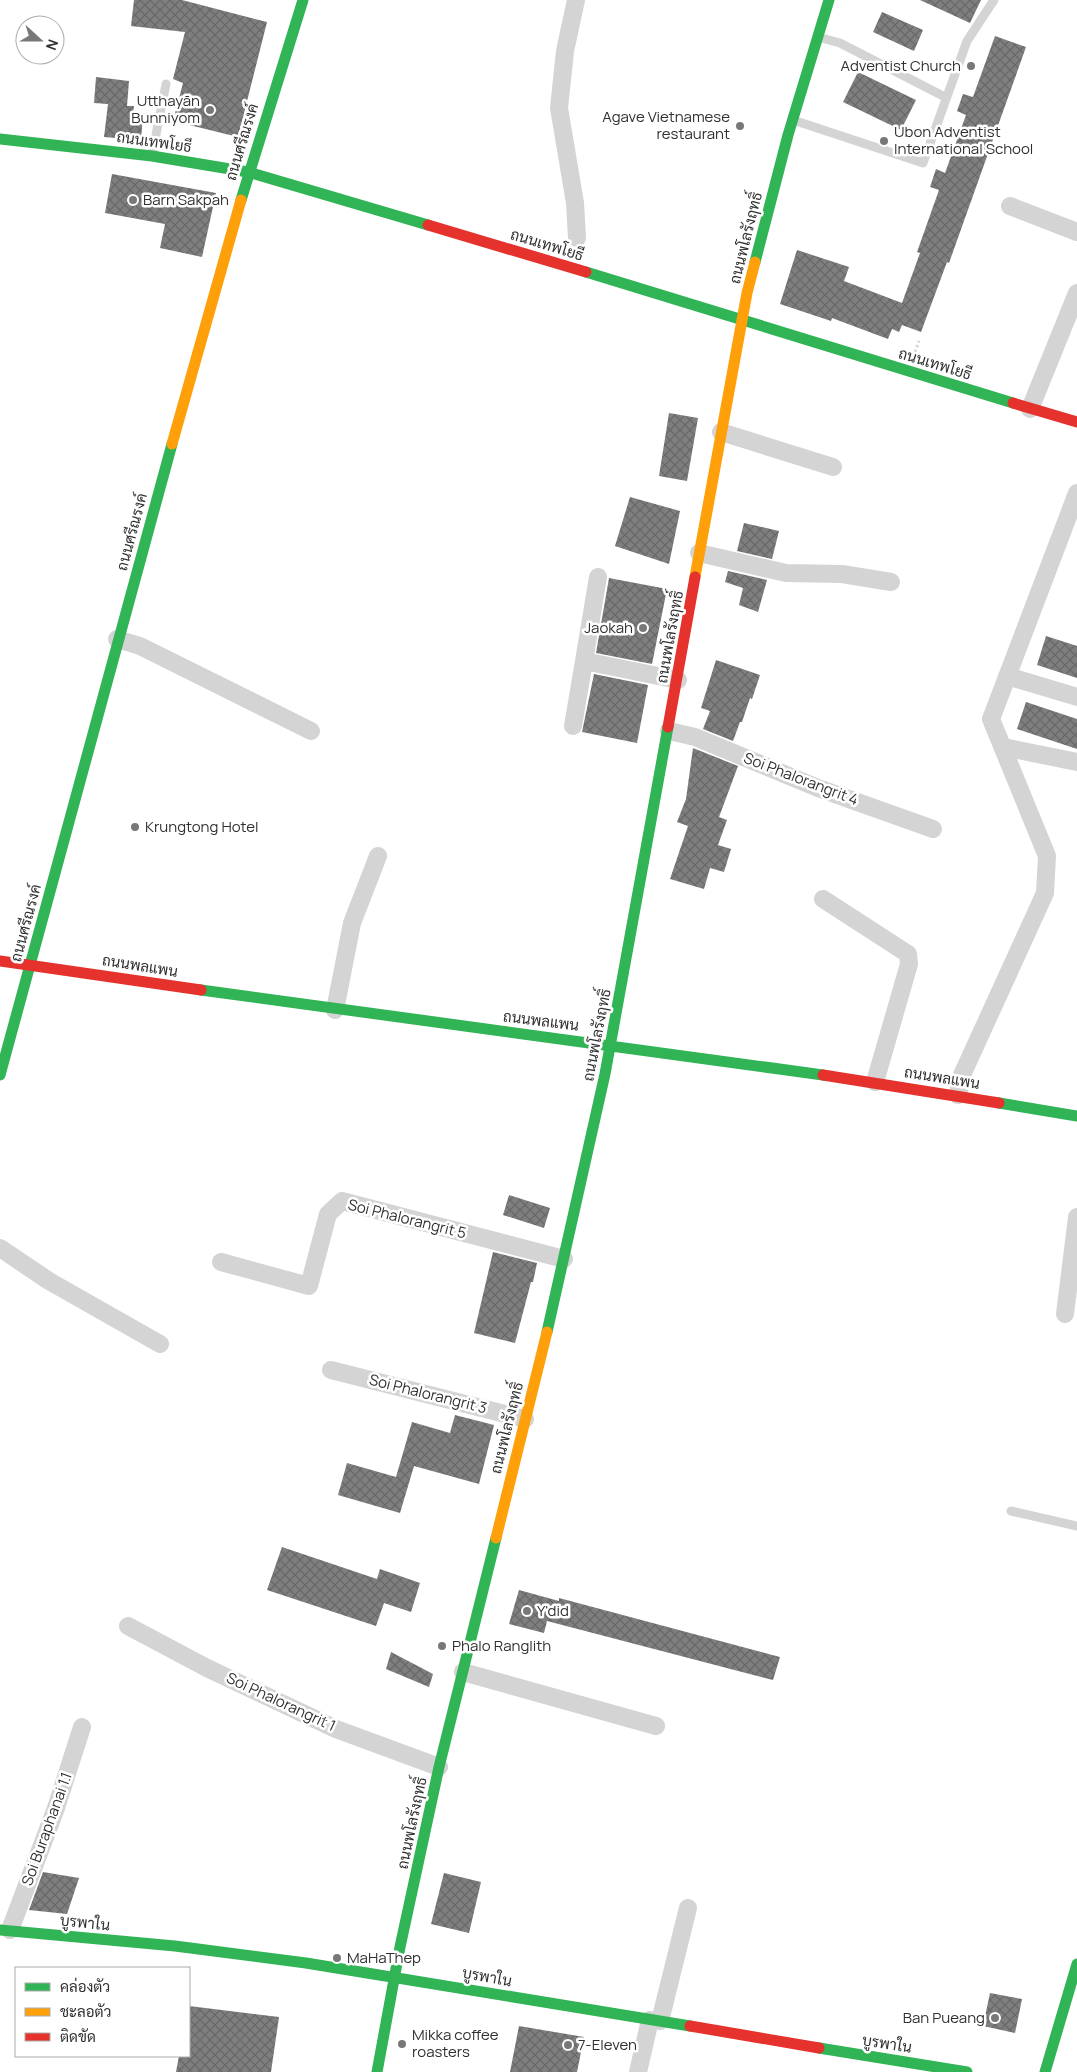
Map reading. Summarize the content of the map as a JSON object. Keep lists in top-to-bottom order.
{
  "streets": {
    "street": [
      "ถนนเทพโยธี",
      "ถนนศรีณรงค์",
      "ถนนพโลรังฤทธิ์",
      "Soi Phalorangrit 4",
      "ถนนพลแพน",
      "Soi Phalorangrit 5",
      "Soi Phalorangrit 3",
      "Soi Phalorangrit 1",
      "Soi Buraphanai 1.1",
      "บูรพาใน"
    ]
  },
  "crossings": [
    ["ถนนเทพโยธี", "ถนนศรีณรงค์"],
    ["ถนนเทพโยธี", "ถนนพโลรังฤทธิ์"],
    ["ถนนศรีณรงค์", "ถนนพลแพน"],
    ["ถนนพโลรังฤทธิ์", "Soi Phalorangrit 4"],
    ["ถนนพโลรังฤทธิ์", "ถนนพลแพน"],
    ["ถนนพโลรังฤทธิ์", "Soi Phalorangrit 5"],
    ["ถนนพโลรังฤทธิ์", "Soi Phalorangrit 3"],
    ["ถนนพโลรังฤทธิ์", "Soi Phalorangrit 1"],
    ["ถนนพโลรังฤทธิ์", "บูรพาใน"],
    ["Soi Buraphanai 1.1", "บูรพาใน"]
  ],
  "places": [
    "Adventist Church",
    "Utthayān Bunniyom",
    "Agave Vietnamese restaurant",
    "Ubon Adventist International School",
    "Barn Sakpah",
    "Jaokah",
    "Krungtong Hotel",
    "Y'did",
    "Phalo Ranglith",
    "MaHaThep",
    "Ban Pueang",
    "Mikka coffee roasters",
    "7-Eleven"
  ],
  "legend": ["คล่องตัว", "ชะลอตัว", "ติดขัด"],
  "north": "right"
}
